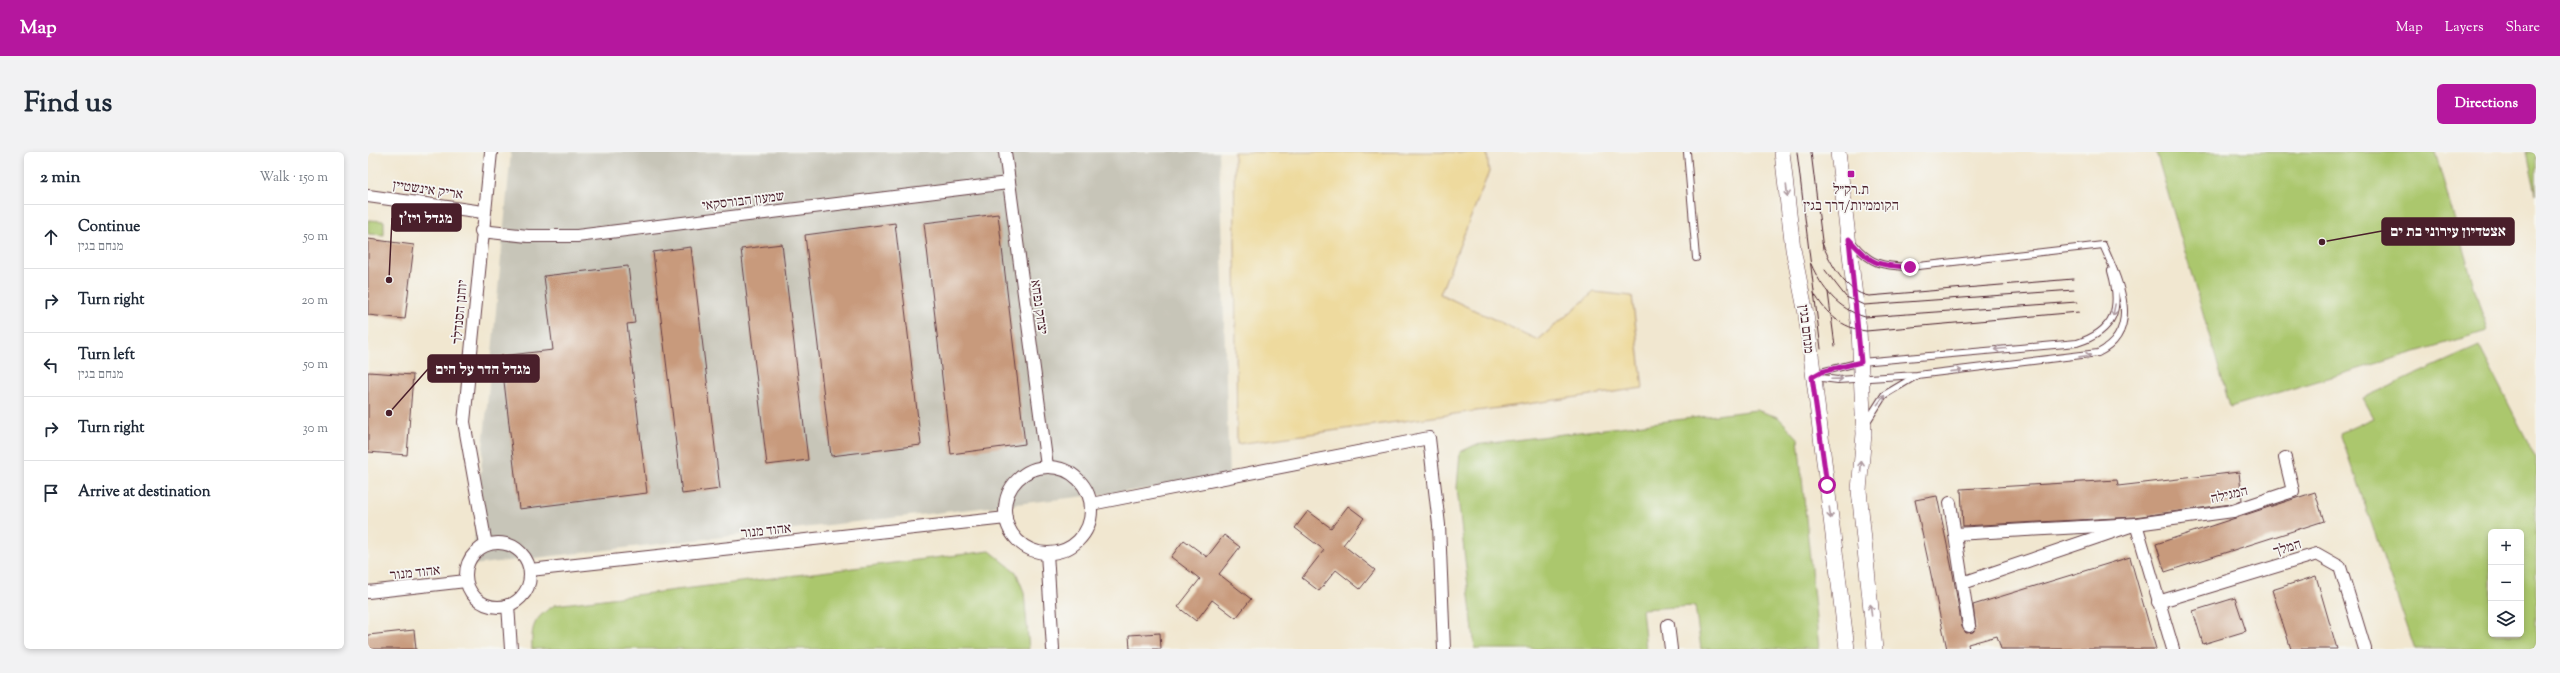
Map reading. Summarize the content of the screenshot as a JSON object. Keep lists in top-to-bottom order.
{
  "streets": {
    "street": [
      "אריק אינשטיין",
      "שמעון הבורסקאי",
      "יצחק נפחא",
      "יוחנן הסנדלר",
      "מנחם בגין",
      "המגילה",
      "אהוד מנור",
      "המלך"
    ]
  },
  "crossings": [
    ["אריק אינשטיין", "יוחנן הסנדלר"],
    ["שמעון הבורסקאי", "יצחק נפחא"],
    ["שמעון הבורסקאי", "יוחנן הסנדלר"],
    ["יצחק נפחא", "אהוד מנור"],
    ["יוחנן הסנדלר", "אהוד מנור"]
  ],
  "places": {
    "transit": ["ת.רק״ל הקוממיות/דרך בגין"],
    "other": ["אצטדיון עירוני בת ים", "מגדל ויז'ן", "מגדל הדר על הים"]
  },
  "page": {
    "header": "Map",
    "nav": ["Map", "Layers", "Share"],
    "title": "Find us",
    "buttons": "Directions",
    "heading": ["2 min", "Walk · 150 m"],
    "list": [
      ["Continue", "מנחם בגין", "50 m"],
      ["Turn right", "20 m"],
      ["Turn left", "מנחם בגין", "50 m"],
      ["Turn right", "30 m"],
      "Arrive at destination"
    ],
    "map_buttons": ["+", "−"]
  }
}
